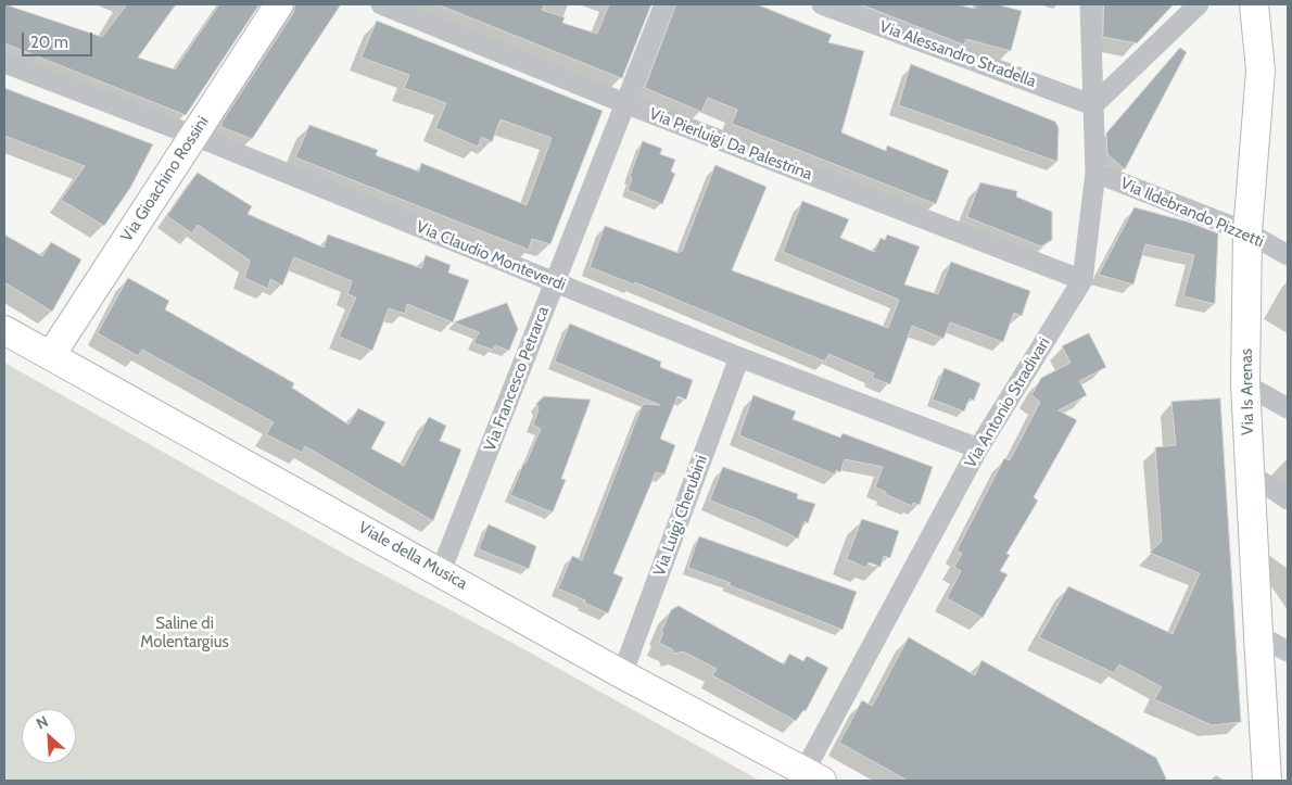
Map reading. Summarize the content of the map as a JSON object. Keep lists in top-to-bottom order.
{
  "streets": {
    "street": [
      "Via Alessandro Stradella",
      "Via Pierluigi Da Palestrina",
      "Via Gioachino Rossini",
      "Via Ildebrando Pizzetti",
      "Via Claudio Monteverdi",
      "Via Francesco Petrarca",
      "Via Is Arenas",
      "Via Antonio Stradivari",
      "Via Luigi Cherubini",
      "Viale della Musica"
    ]
  },
  "crossings": [
    ["Via Alessandro Stradella", "Via Antonio Stradivari"],
    ["Via Pierluigi Da Palestrina", "Via Francesco Petrarca"],
    ["Via Pierluigi Da Palestrina", "Via Antonio Stradivari"],
    ["Via Gioachino Rossini", "Via Claudio Monteverdi"],
    ["Via Gioachino Rossini", "Viale della Musica"],
    ["Via Ildebrando Pizzetti", "Via Is Arenas"],
    ["Via Ildebrando Pizzetti", "Via Antonio Stradivari"],
    ["Via Claudio Monteverdi", "Via Francesco Petrarca"],
    ["Via Claudio Monteverdi", "Via Antonio Stradivari"],
    ["Via Claudio Monteverdi", "Via Luigi Cherubini"],
    ["Via Francesco Petrarca", "Viale della Musica"],
    ["Via Antonio Stradivari", "Viale della Musica"],
    ["Via Luigi Cherubini", "Viale della Musica"]
  ],
  "parks": ["Saline di Molentargius"],
  "scale_bar": "20 m",
  "north": "top left"
}
